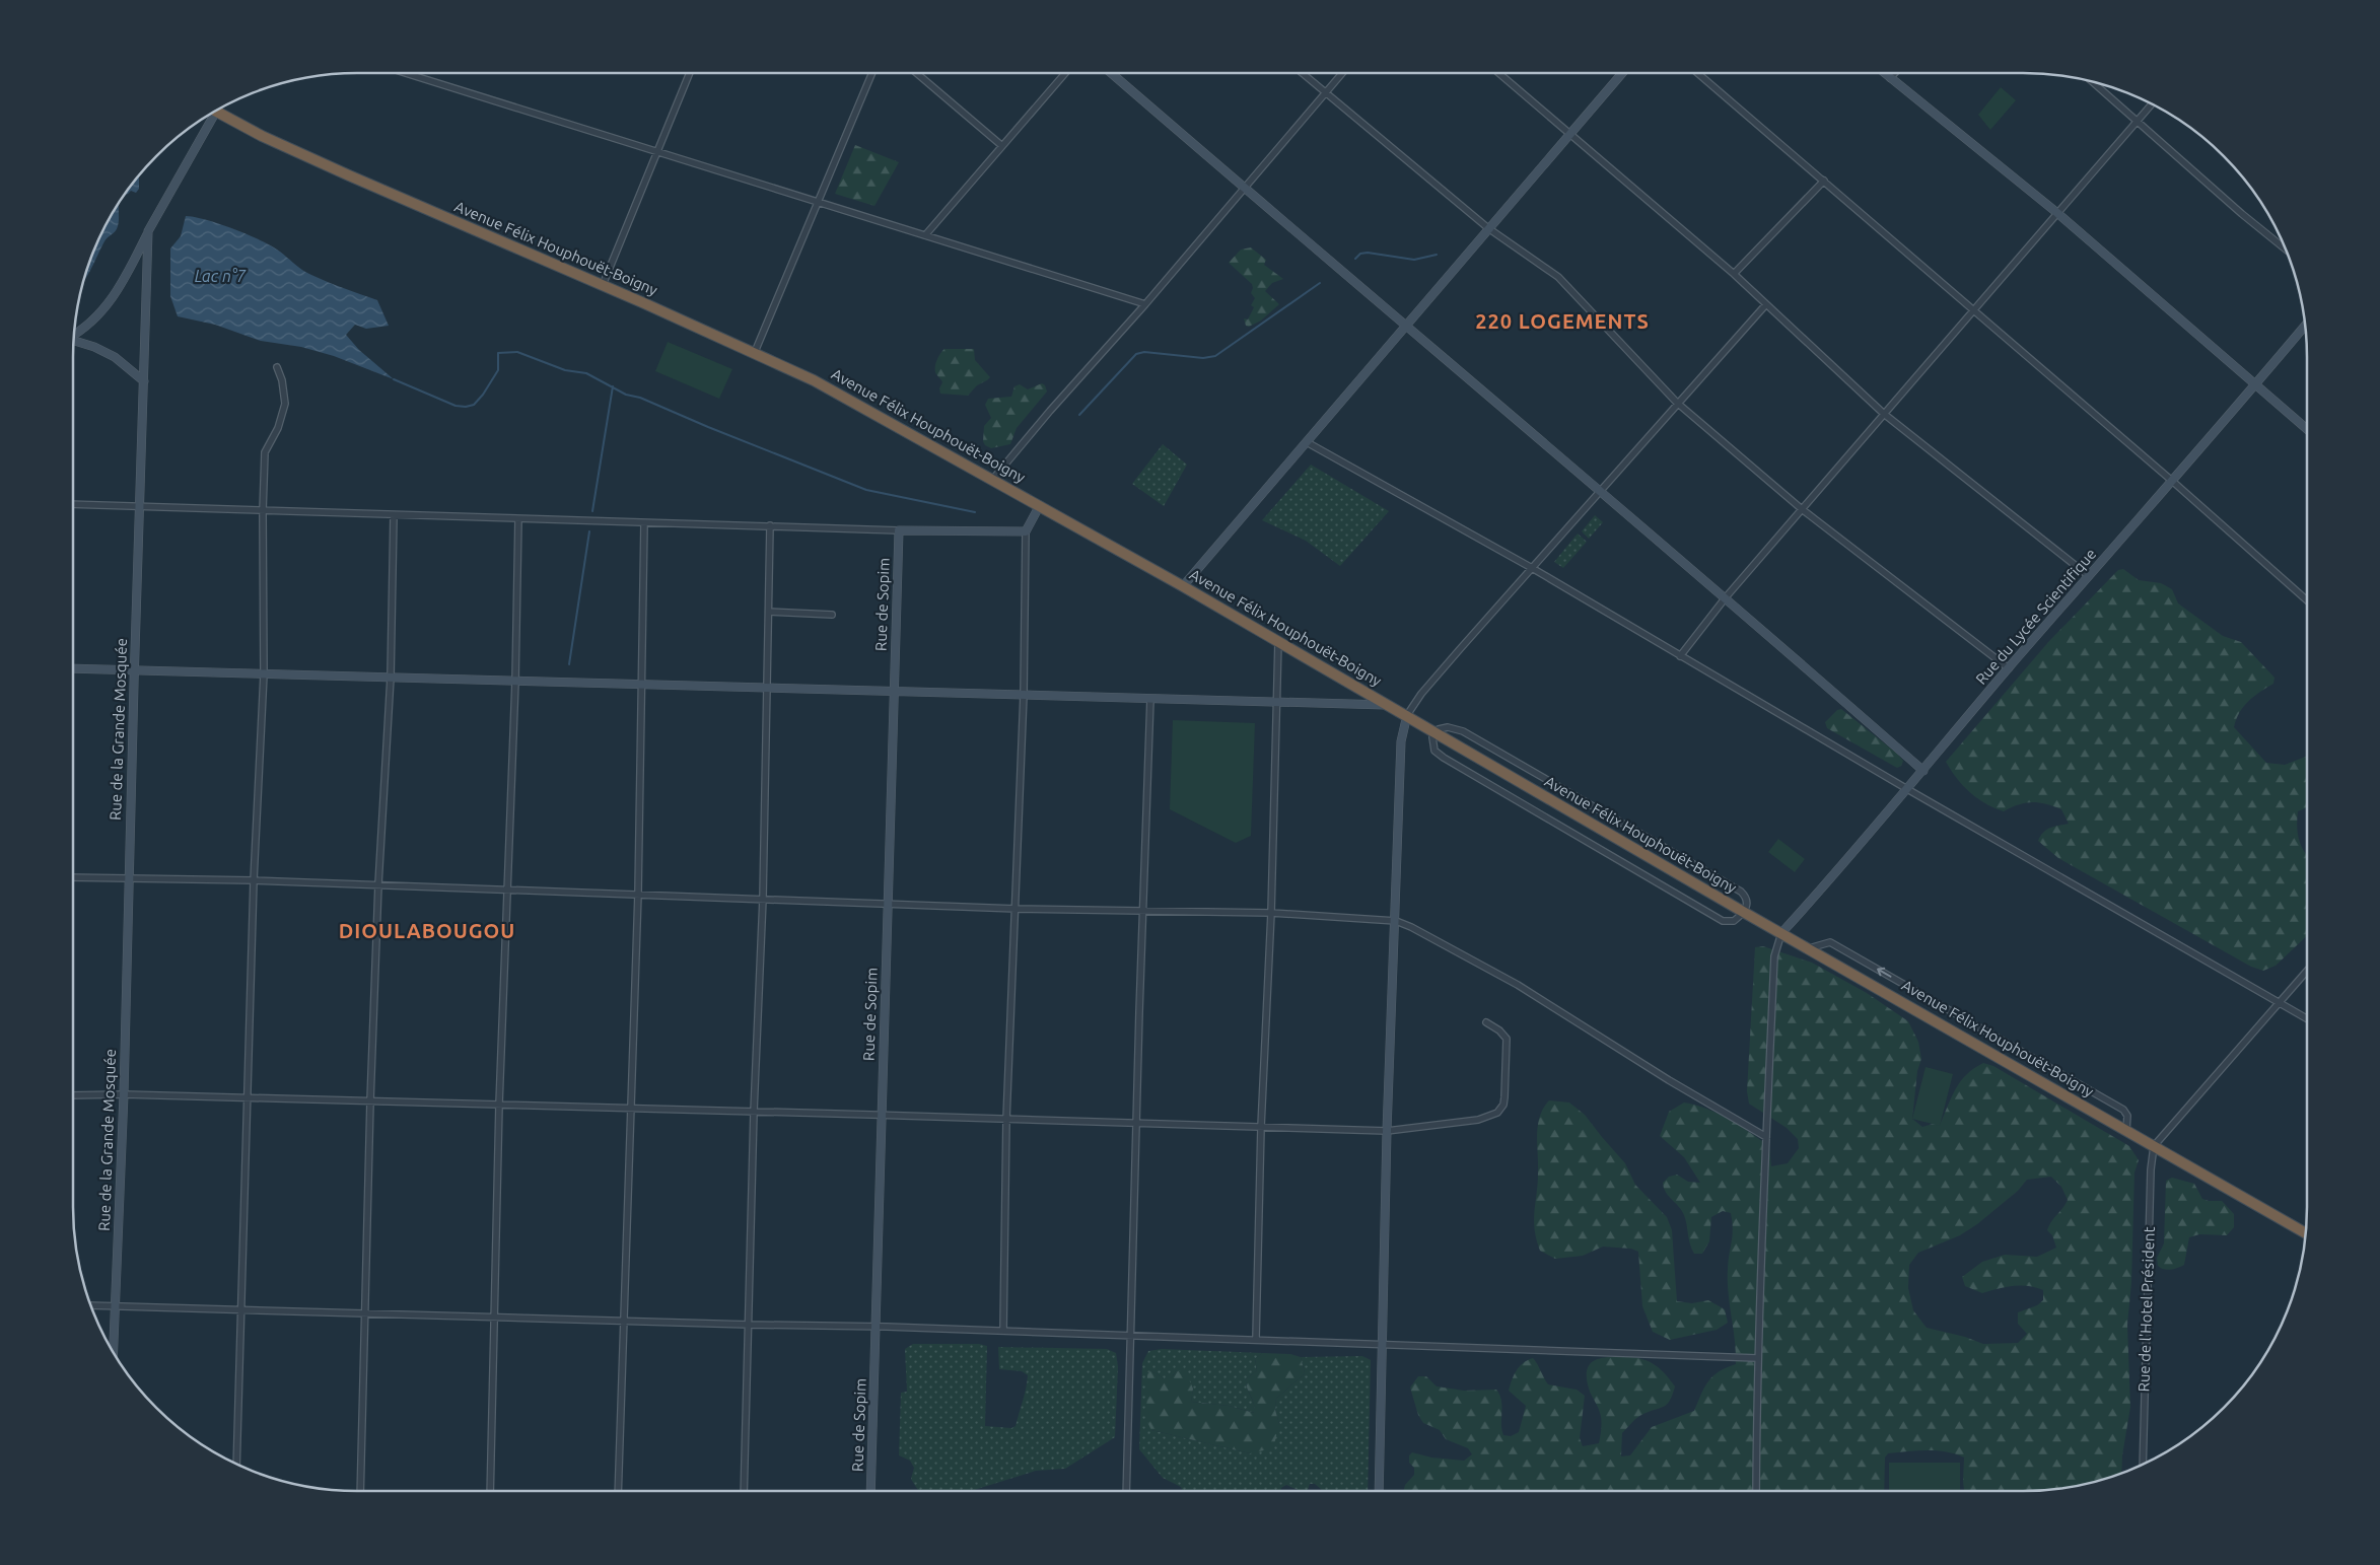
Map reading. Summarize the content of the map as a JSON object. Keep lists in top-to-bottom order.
{
  "streets": {
    "highway": ["Avenue Félix Houphouët-Boigny"],
    "street": [
      "Rue de Sopim",
      "Rue du Lycée Scientifique",
      "Rue de la Grande Mosquée",
      "Rue de l'Hotel Président"
    ]
  },
  "crossings": [
    ["Avenue Félix Houphouët-Boigny", "Rue du Lycée Scientifique"],
    ["Avenue Félix Houphouët-Boigny", "Rue de l'Hotel Président"]
  ],
  "districts": ["220 LOGEMENTS", "DIOULABOUGOU"],
  "water": ["Lac n°7"]
}
